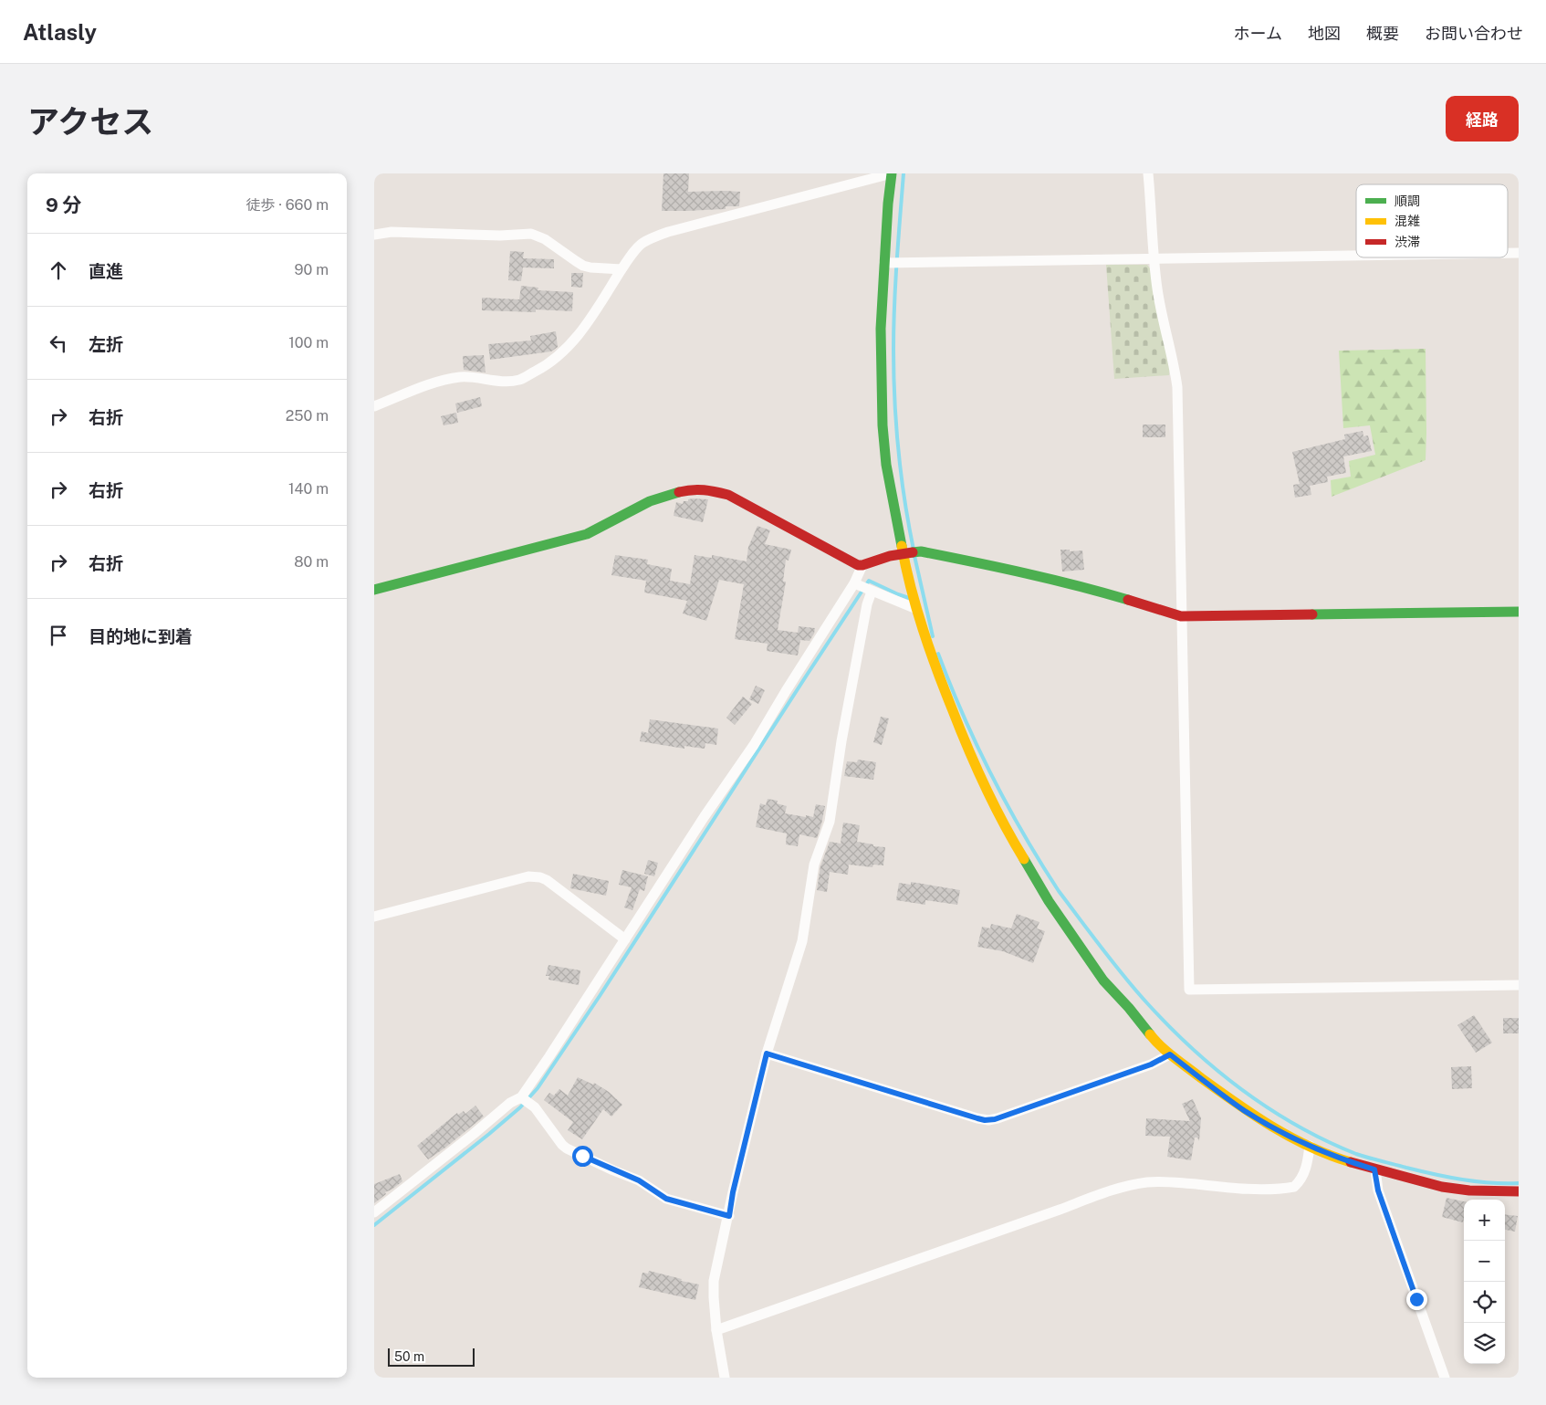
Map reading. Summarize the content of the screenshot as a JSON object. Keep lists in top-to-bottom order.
{
  "legend": ["順調", "混雑", "渋滞"],
  "scale_bar": "50 m",
  "page": {
    "header": "Atlasly",
    "nav": [
      "ホーム",
      "地図",
      "概要",
      "お問い合わせ"
    ],
    "title": "アクセス",
    "buttons": "経路",
    "heading": ["9 分", "徒歩 · 660 m"],
    "list": [
      ["直進", "90 m"],
      ["左折", "100 m"],
      ["右折", "250 m"],
      ["右折", "140 m"],
      ["右折", "80 m"],
      "目的地に到着"
    ],
    "map_buttons": ["+", "−"],
    "scale": "50 m"
  }
}
